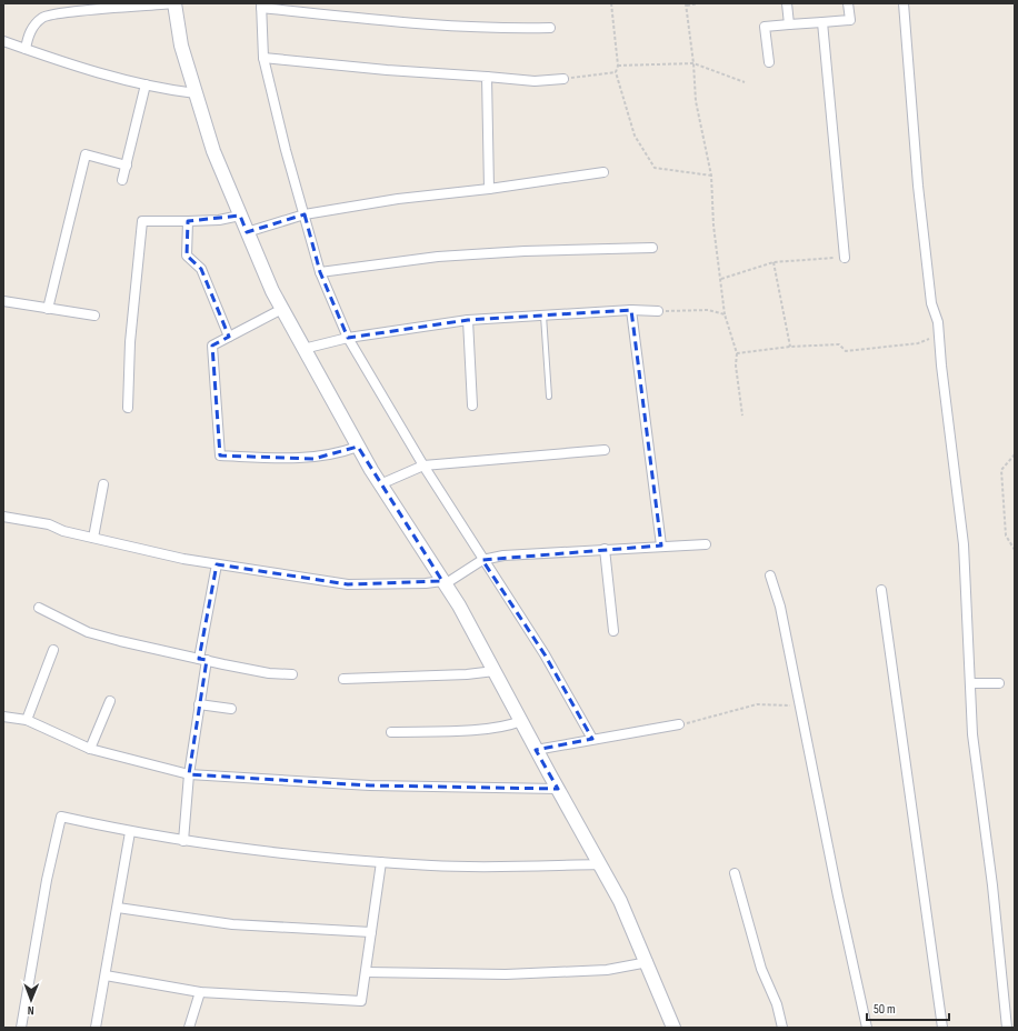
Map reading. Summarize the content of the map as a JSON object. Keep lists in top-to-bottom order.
{
  "scale_bar": "50 m",
  "north": "bottom"
}
